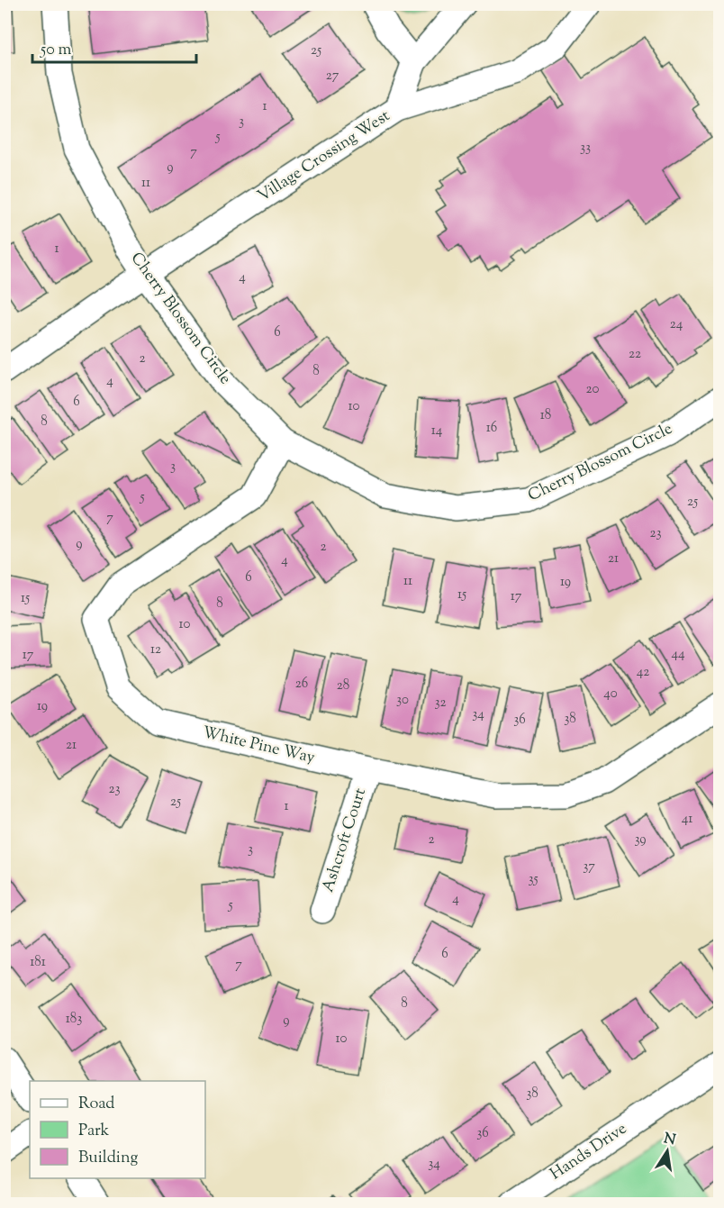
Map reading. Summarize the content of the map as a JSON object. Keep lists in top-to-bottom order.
{
  "streets": {
    "street": [
      "Village Crossing West",
      "Cherry Blossom Circle",
      "White Pine Way",
      "Ashcroft Court",
      "Hands Drive"
    ]
  },
  "crossings": [
    ["Village Crossing West", "Cherry Blossom Circle"],
    ["Cherry Blossom Circle", "White Pine Way"],
    ["White Pine Way", "Ashcroft Court"]
  ],
  "house_numbers": [
    "25",
    "27",
    "1",
    "3",
    "5",
    "33",
    "7",
    "9",
    "11",
    "1",
    "4",
    "24",
    "6",
    "22",
    "2",
    "8",
    "4",
    "20",
    "6",
    "10",
    "18",
    "8",
    "16",
    "14",
    "3",
    "5",
    "25",
    "7",
    "23",
    "9",
    "2",
    "21",
    "4",
    "6",
    "11",
    "19",
    "15",
    "17",
    "15",
    "8",
    "10",
    "12",
    "44",
    "17",
    "42",
    "26",
    "28",
    "40",
    "30",
    "32",
    "19",
    "34",
    "38",
    "36",
    "21",
    "23",
    "25",
    "1",
    "41",
    "2",
    "39",
    "3",
    "37",
    "35",
    "4",
    "5",
    "6",
    "181",
    "7",
    "8",
    "183",
    "9",
    "10",
    "38",
    "36",
    "34"
  ],
  "legend": ["Road", "Park", "Building"],
  "scale_bar": "50 m",
  "north": "top"
}
